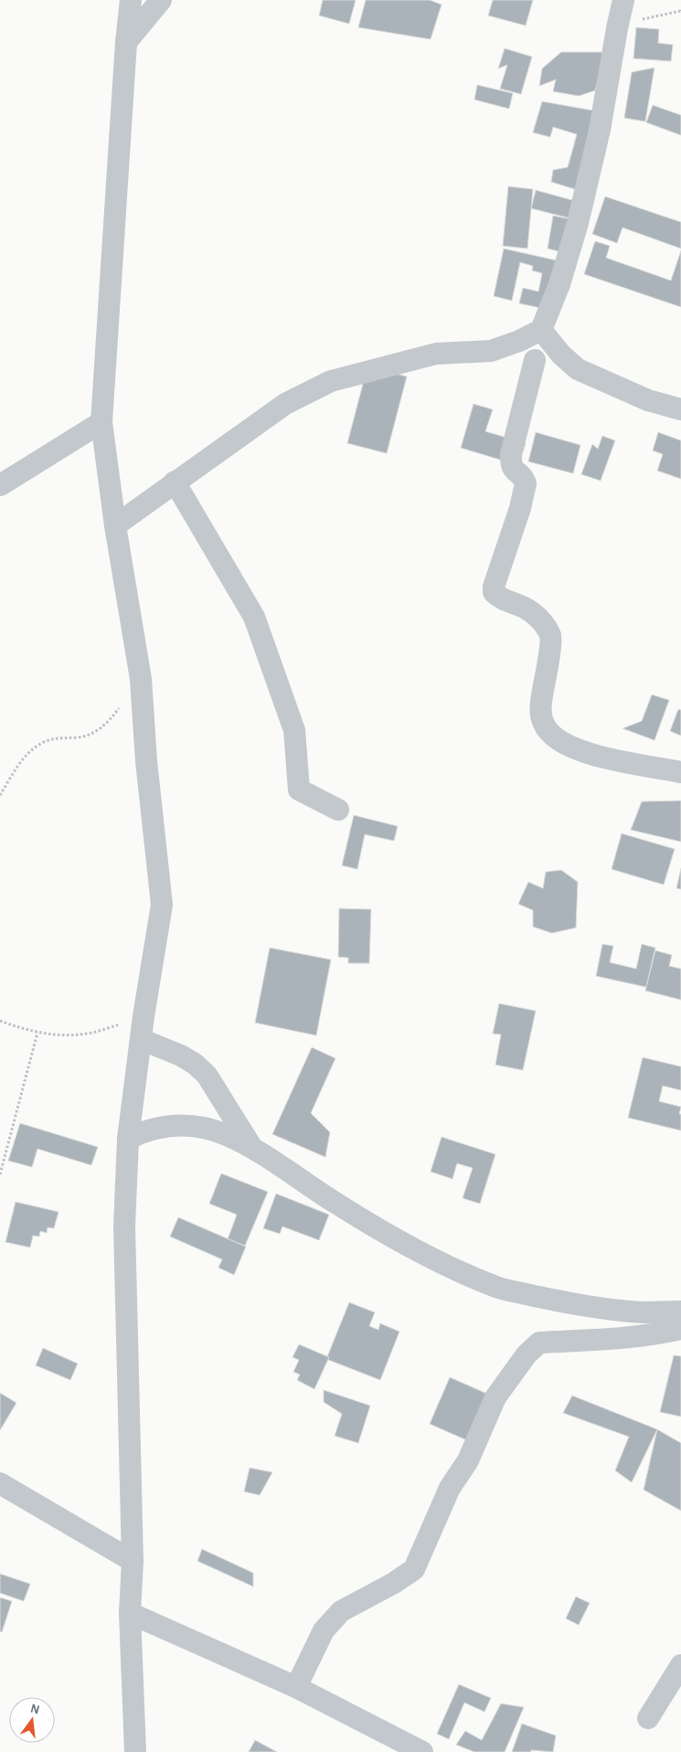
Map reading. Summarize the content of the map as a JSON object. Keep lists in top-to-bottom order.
{
  "north": "top"
}
